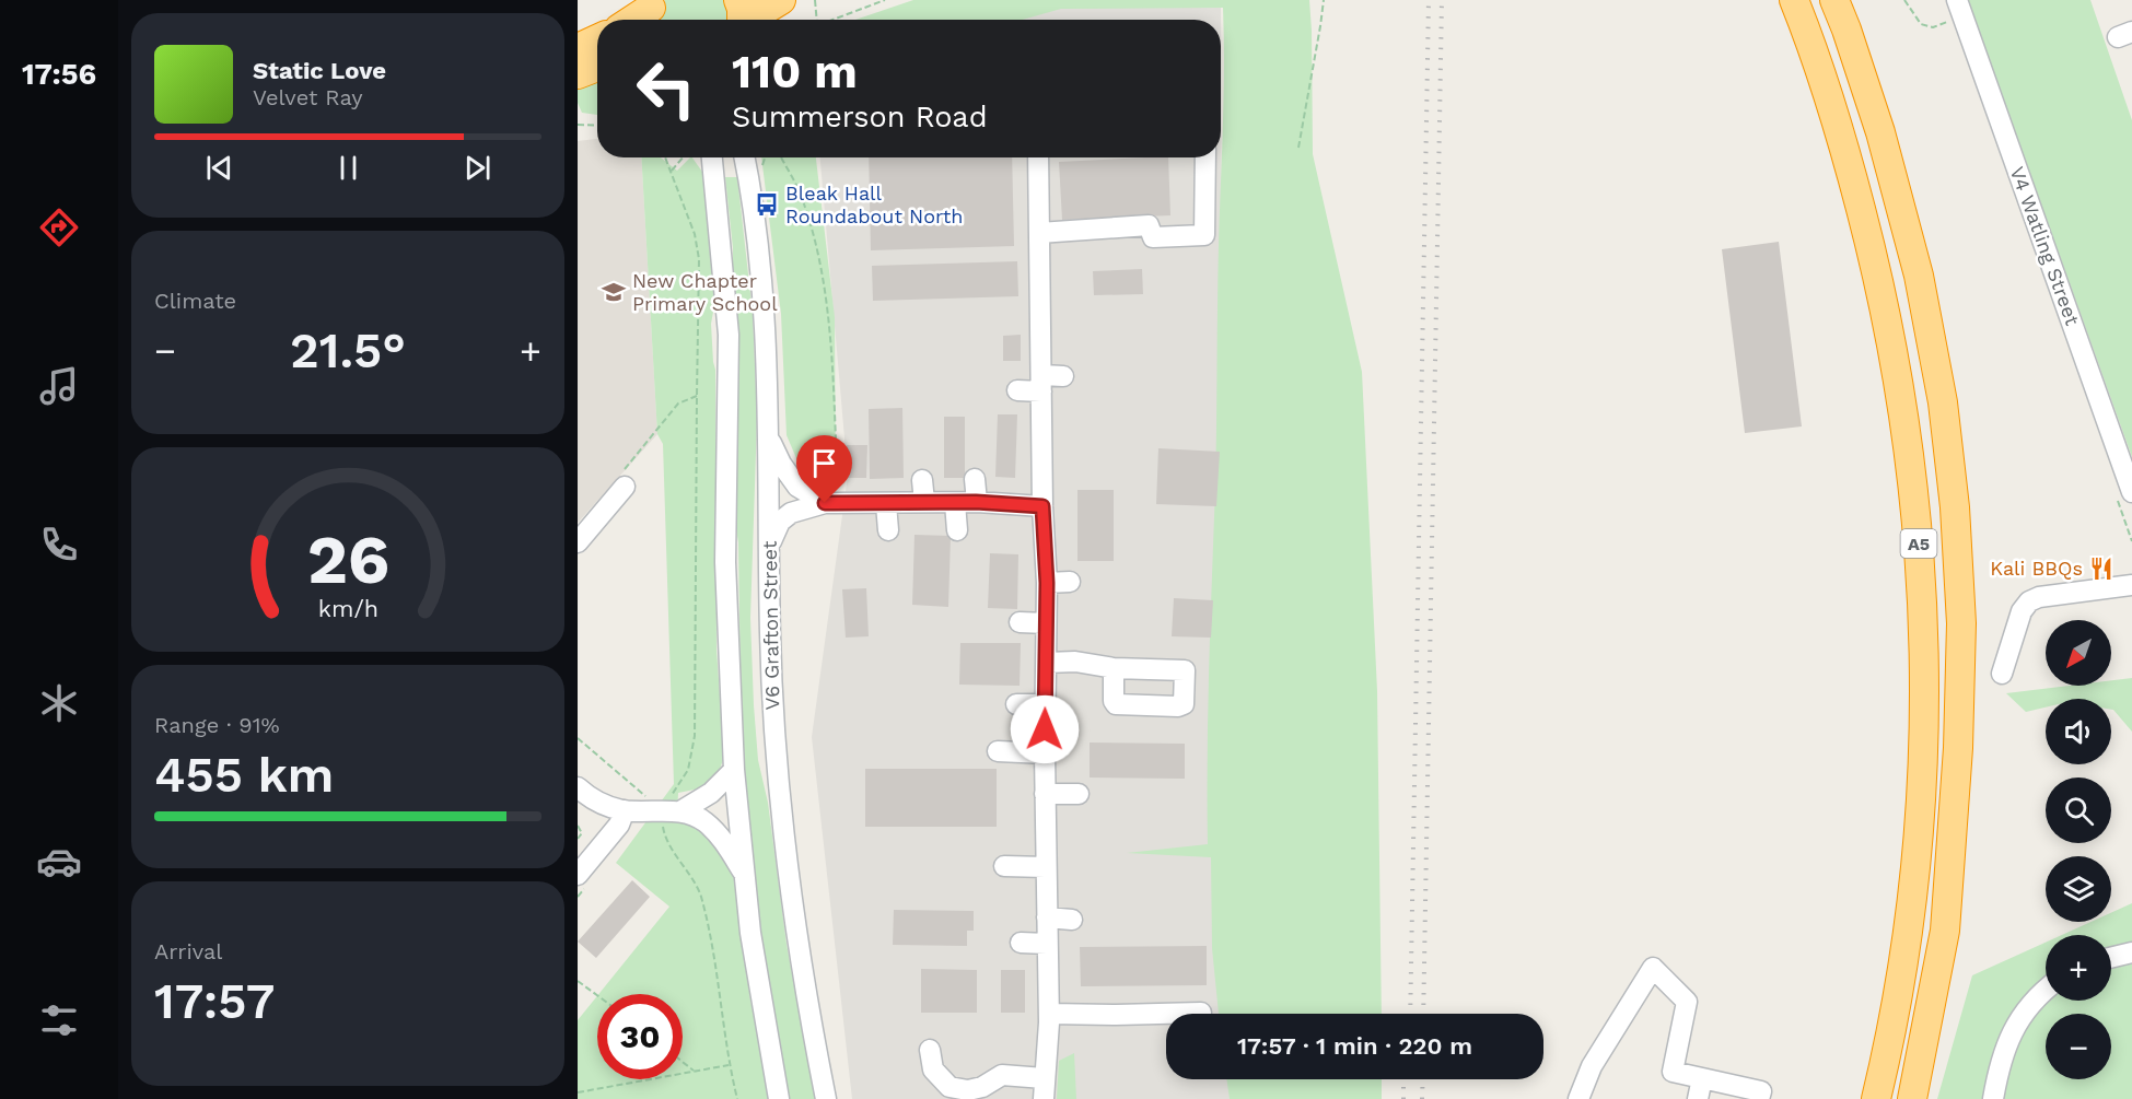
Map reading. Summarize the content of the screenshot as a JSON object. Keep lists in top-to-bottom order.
{
  "streets": {
    "highway": ["A5"],
    "street": ["V4 Watling Street", "V6 Grafton Street"]
  },
  "places": {
    "bus stop": ["Bleak Hall Roundabout North"],
    "school or university": ["New Chapter Primary School"],
    "restaurant": ["Kali BBQs"]
  },
  "north": "bottom left",
  "page": {
    "tabs": "17:56",
    "turn": ["110 m", "Summerson Road"],
    "song": ["Static Love", "Velvet Ray"],
    "tile": [
      "Climate",
      ["Range · 91%", "455 km"],
      ["Arrival", "17:57"]
    ],
    "heat": ["−", "21.5°", "+"],
    "map_buttons": ["+", "−"],
    "limit": "30",
    "trip": "17:57 · 1 min · 220 m",
    "gauge": ["26", "km/h"]
  }
}
